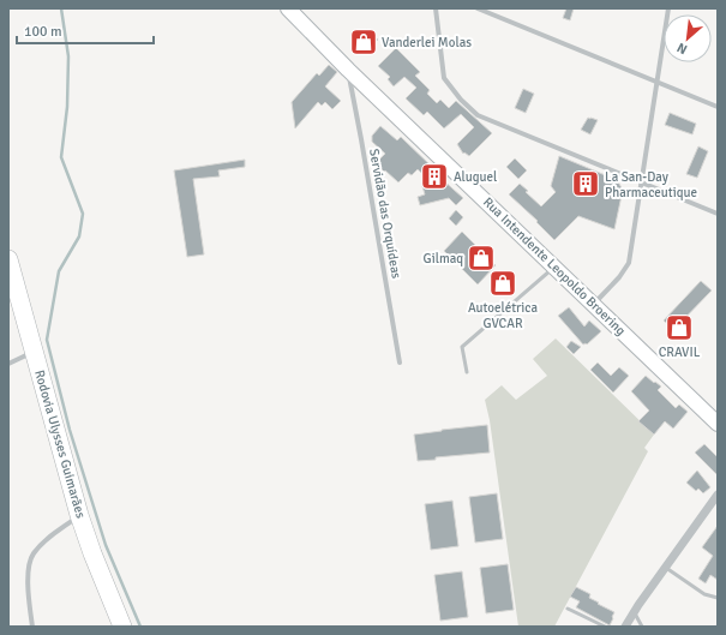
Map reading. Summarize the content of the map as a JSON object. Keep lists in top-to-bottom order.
{
  "streets": {
    "highway": ["Rodovia Ulysses Guimarães"],
    "main road": ["Rua Intendente Leopoldo Broering"],
    "street": ["Servidão das Orquídeas"]
  },
  "crossings": [
    ["Servidão das Orquídeas", "Rua Intendente Leopoldo Broering"]
  ],
  "places": {
    "shop": [
      "Vanderlei Molas",
      "Gilmaq",
      "Autoelétrica GVCAR",
      "CRAVIL"
    ],
    "building": ["Aluguel", "La San-Day Pharmaceutique"]
  },
  "scale_bar": "100 m",
  "north": "bottom left"
}
